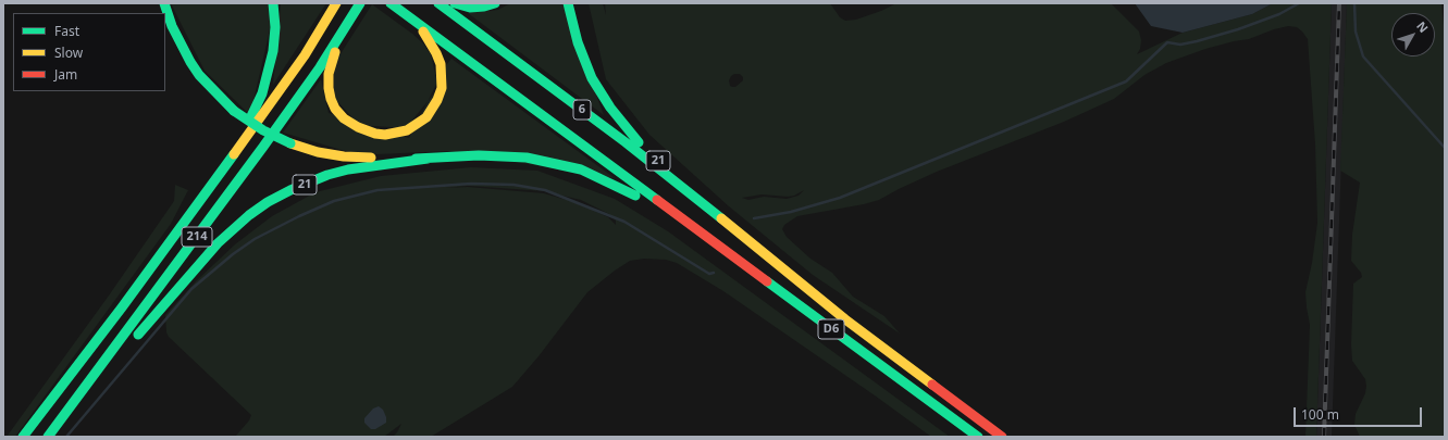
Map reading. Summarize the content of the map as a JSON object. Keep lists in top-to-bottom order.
{
  "streets": {
    "highway": [
      "6",
      "21",
      "214",
      "D6"
    ]
  },
  "crossings": [
    ["6", "21"],
    ["6", "D6"],
    ["21", "D6"]
  ],
  "legend": ["Fast", "Slow", "Jam"],
  "scale_bar": "100 m",
  "north": "top right"
}
